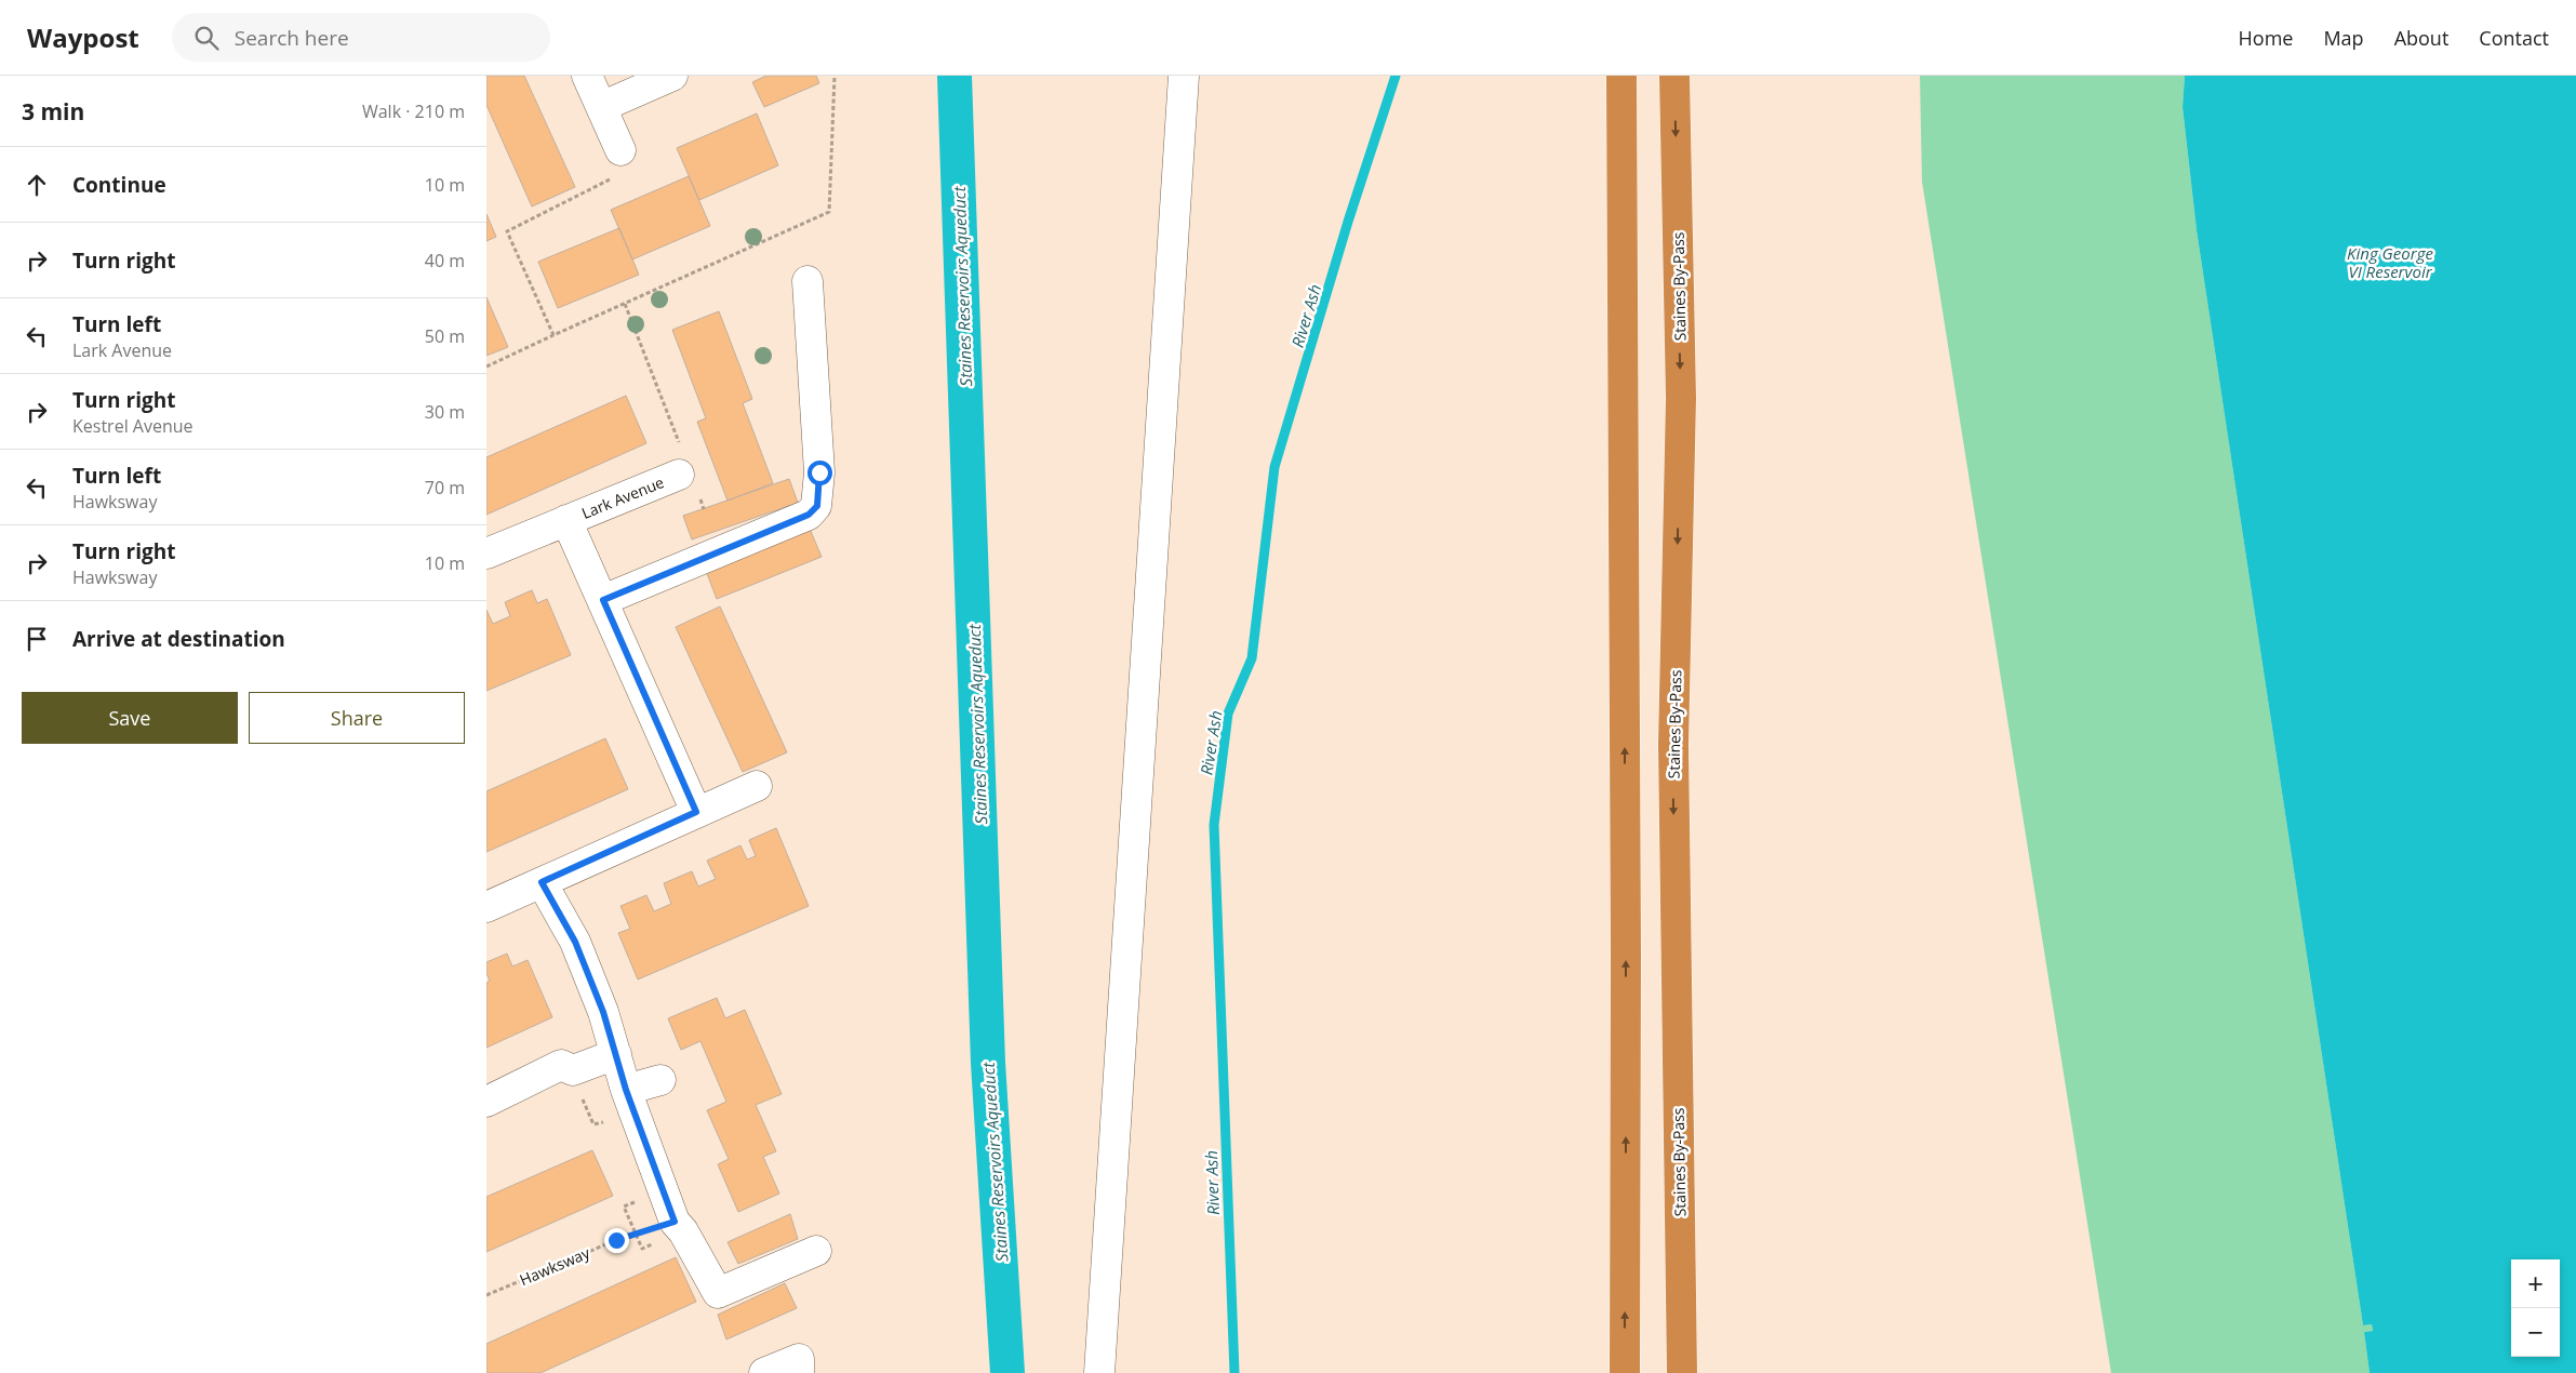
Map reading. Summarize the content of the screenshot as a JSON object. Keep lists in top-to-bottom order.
{
  "streets": {
    "highway": ["Staines By-Pass"],
    "street": ["Lark Avenue"],
    "path": ["Hawksway"]
  },
  "water": ["King George VI Reservoir", "Staines Reservoirs Aqueduct", "River Ash"],
  "page": {
    "header": "Waypost",
    "search": "Search here",
    "nav": [
      "Home",
      "Map",
      "About",
      "Contact"
    ],
    "heading": ["3 min", "Walk · 210 m"],
    "list": [
      ["Continue", "10 m"],
      ["Turn right", "40 m"],
      ["Turn left", "Lark Avenue", "50 m"],
      ["Turn right", "Kestrel Avenue", "30 m"],
      ["Turn left", "Hawksway", "70 m"],
      ["Turn right", "Hawksway", "10 m"],
      "Arrive at destination"
    ],
    "buttons": ["Save", "Share"],
    "map_buttons": ["+", "−"]
  }
}
